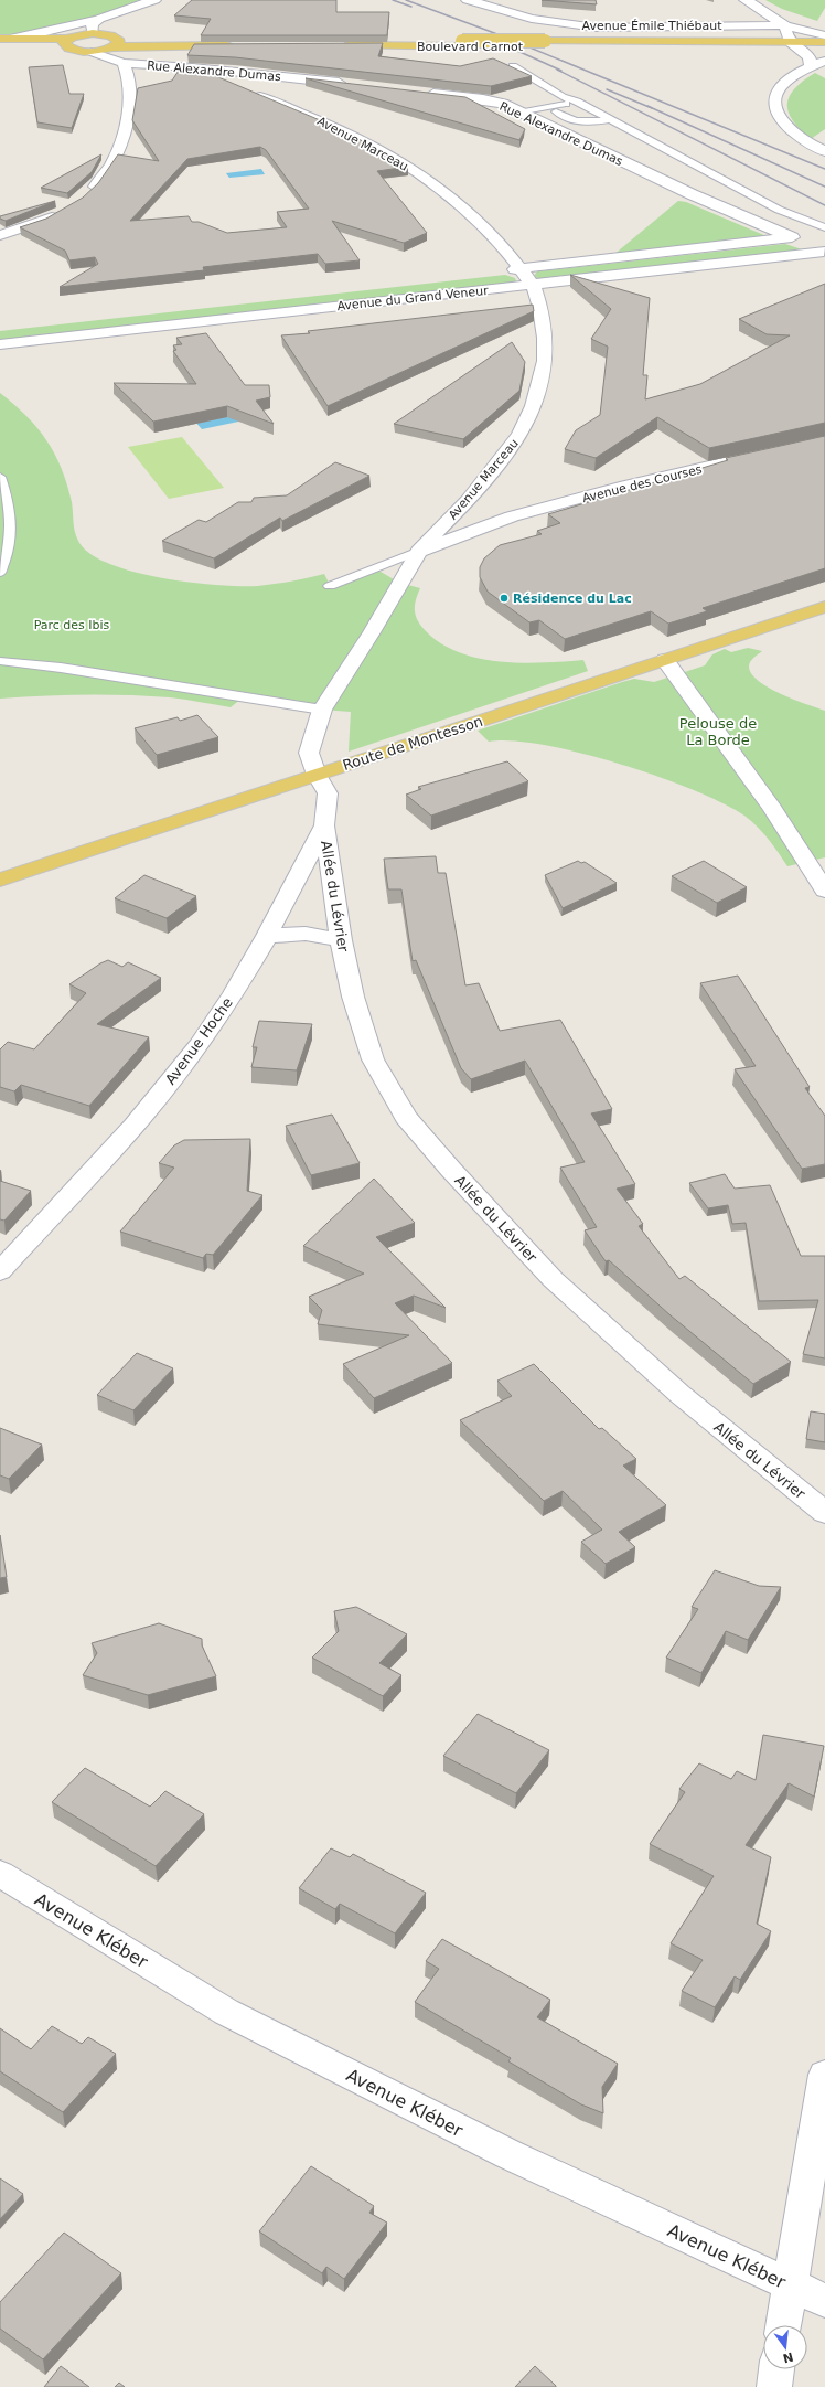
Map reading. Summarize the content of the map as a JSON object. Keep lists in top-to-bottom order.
{
  "streets": {
    "main road": ["Boulevard Carnot", "Route de Montesson"],
    "street": [
      "Avenue Émile Thiébaut",
      "Rue Alexandre Dumas",
      "Avenue Marceau",
      "Avenue du Grand Veneur",
      "Avenue des Courses",
      "Allée du Lévrier",
      "Avenue Hoche",
      "Avenue Kléber"
    ]
  },
  "crossings": [
    ["Rue Alexandre Dumas", "Avenue du Grand Veneur"],
    ["Avenue Marceau", "Avenue du Grand Veneur"],
    ["Avenue Marceau", "Avenue des Courses"],
    ["Avenue Marceau", "Route de Montesson"],
    ["Avenue Marceau", "Avenue Hoche"],
    ["Route de Montesson", "Avenue Hoche"],
    ["Allée du Lévrier", "Avenue Hoche"]
  ],
  "parks": ["Parc des Ibis", "Pelouse de La Borde"],
  "places": ["Résidence du Lac"],
  "north": "bottom"
}
